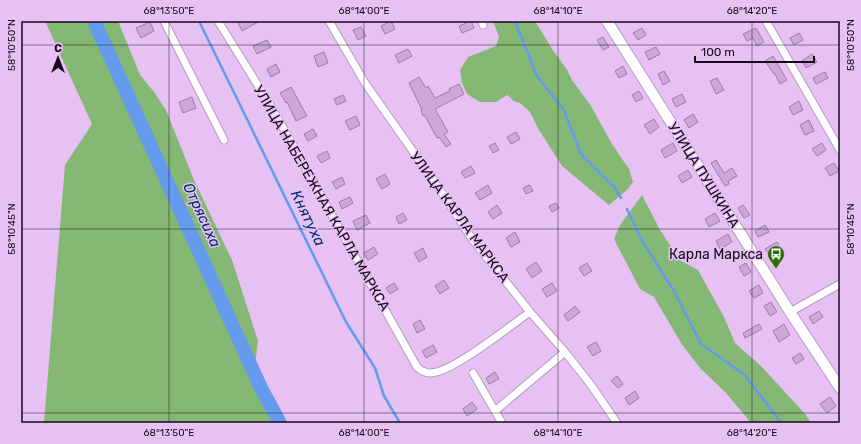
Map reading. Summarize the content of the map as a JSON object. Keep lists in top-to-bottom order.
{
  "streets": {
    "street": ["УЛИЦА ПУШКИНА", "УЛИЦА НАБЕРЕЖНАЯ КАРЛА МАРКСА", "УЛИЦА КАРЛА МАРКСА"]
  },
  "crossings": [
    ["УЛИЦА НАБЕРЕЖНАЯ КАРЛА МАРКСА", "УЛИЦА КАРЛА МАРКСА"]
  ],
  "water": ["Отрясиха", "Княтуха"],
  "places": {
    "bus stop": ["Карла Маркса"]
  },
  "scale_bar": "100 m",
  "north": "top",
  "coordinates": [
    "68°13'50\"E",
    "68°14'00\"E",
    "68°14'10\"E",
    "68°14'20\"E",
    "58°10'50\"N",
    "58°10'45\"N"
  ]
}
